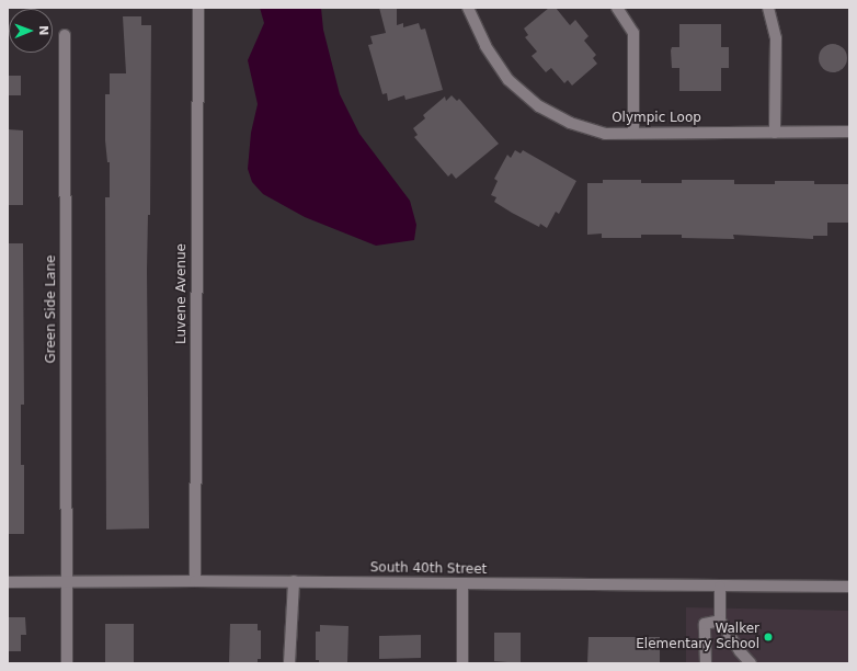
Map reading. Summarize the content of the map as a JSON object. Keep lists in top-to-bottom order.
{
  "streets": {
    "street": [
      "Olympic Loop",
      "Luvene Avenue",
      "Green Side Lane",
      "South 40th Street"
    ]
  },
  "crossings": [
    ["Luvene Avenue", "South 40th Street"],
    ["Green Side Lane", "South 40th Street"]
  ],
  "places": ["Walker Elementary School"],
  "north": "right"
}
